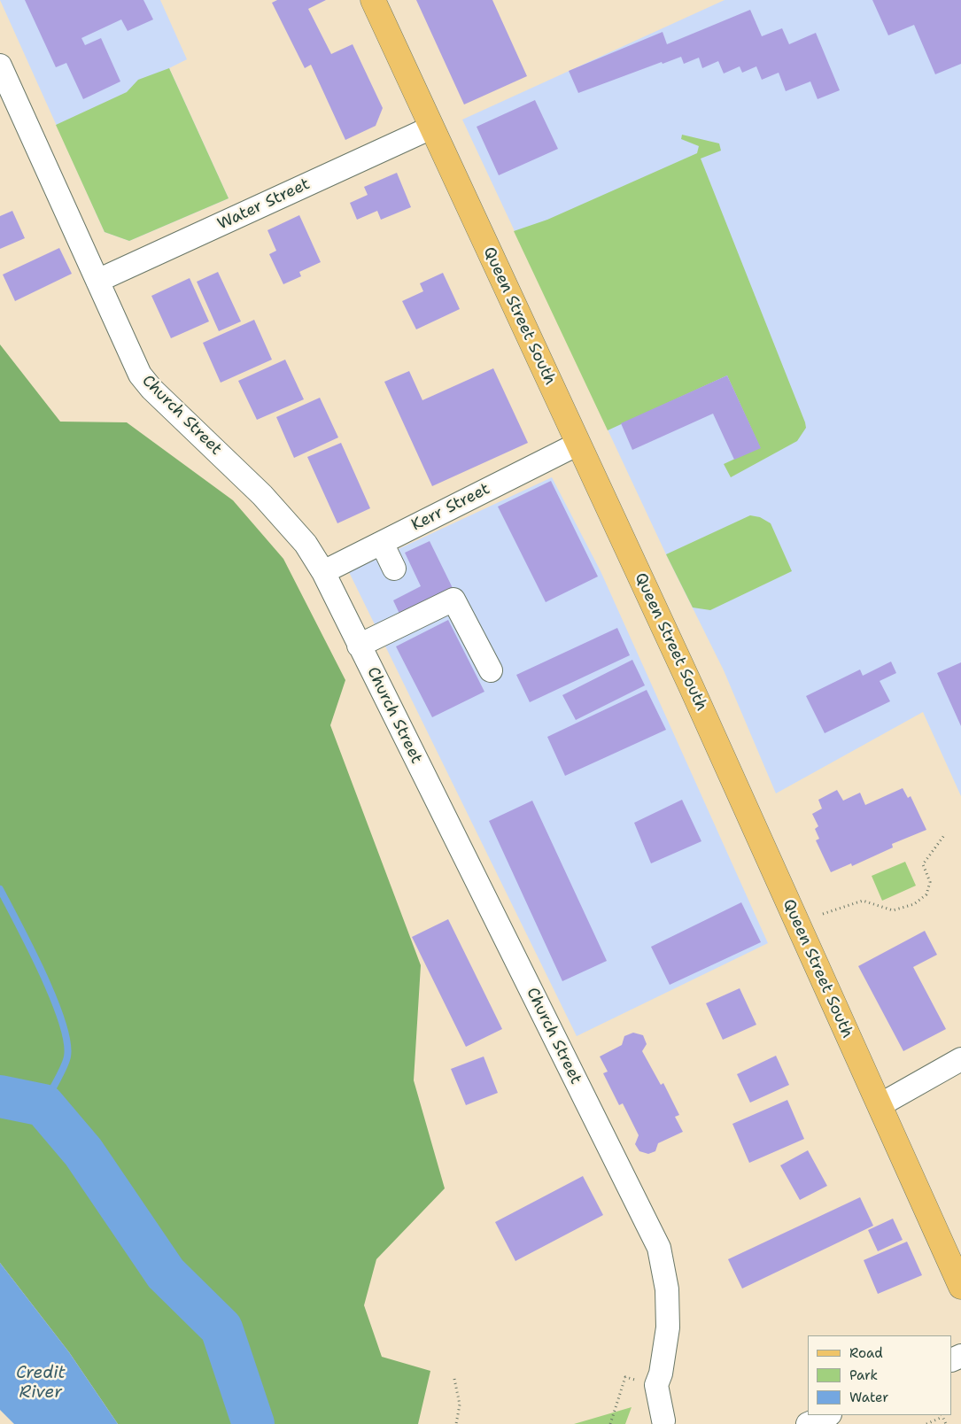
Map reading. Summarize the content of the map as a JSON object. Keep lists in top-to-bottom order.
{
  "streets": {
    "main road": ["Queen Street South"],
    "street": ["Water Street", "Church Street", "Kerr Street"]
  },
  "crossings": [
    ["Water Street", "Queen Street South"],
    ["Water Street", "Church Street"],
    ["Queen Street South", "Kerr Street"],
    ["Church Street", "Kerr Street"]
  ],
  "water": ["Credit River"],
  "legend": ["Road", "Park", "Water"]
}
